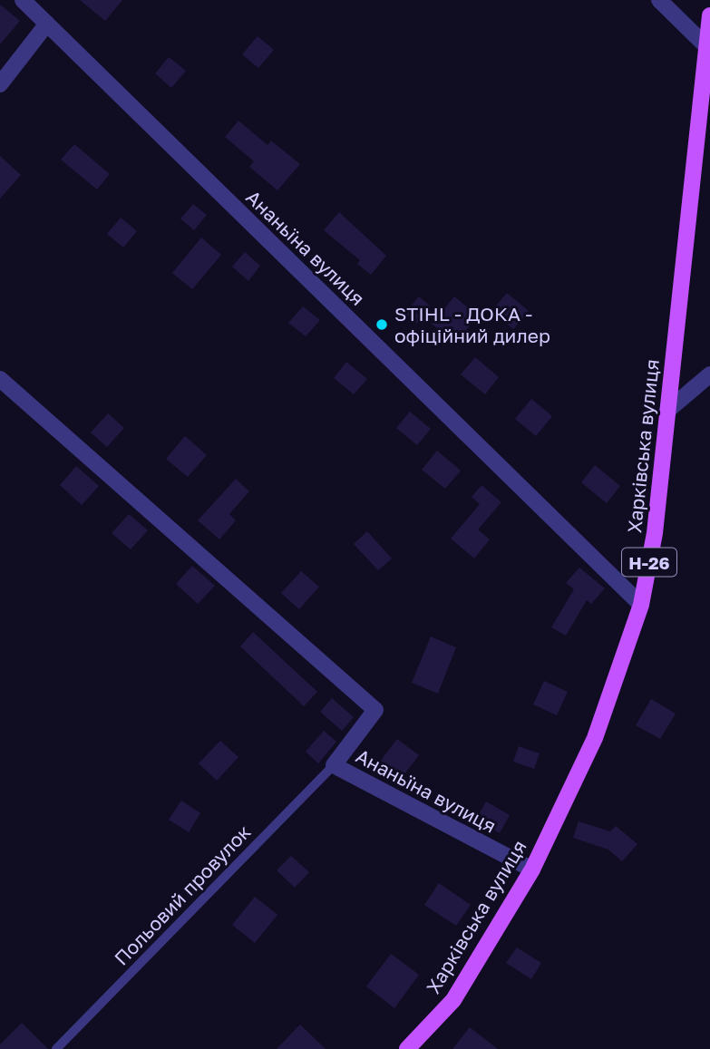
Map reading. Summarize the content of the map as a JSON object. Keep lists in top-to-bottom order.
{
  "streets": {
    "main road": ["Харківська вулиця", "Н-26"],
    "street": ["Ананьїна вулиця"],
    "lane": ["Польовий провулок"]
  },
  "crossings": [
    ["Ананьїна вулиця", "Харківська вулиця"],
    ["Ананьїна вулиця", "Польовий провулок"]
  ],
  "places": ["STIHL - ДОКА - офіційний дилер"]
}
